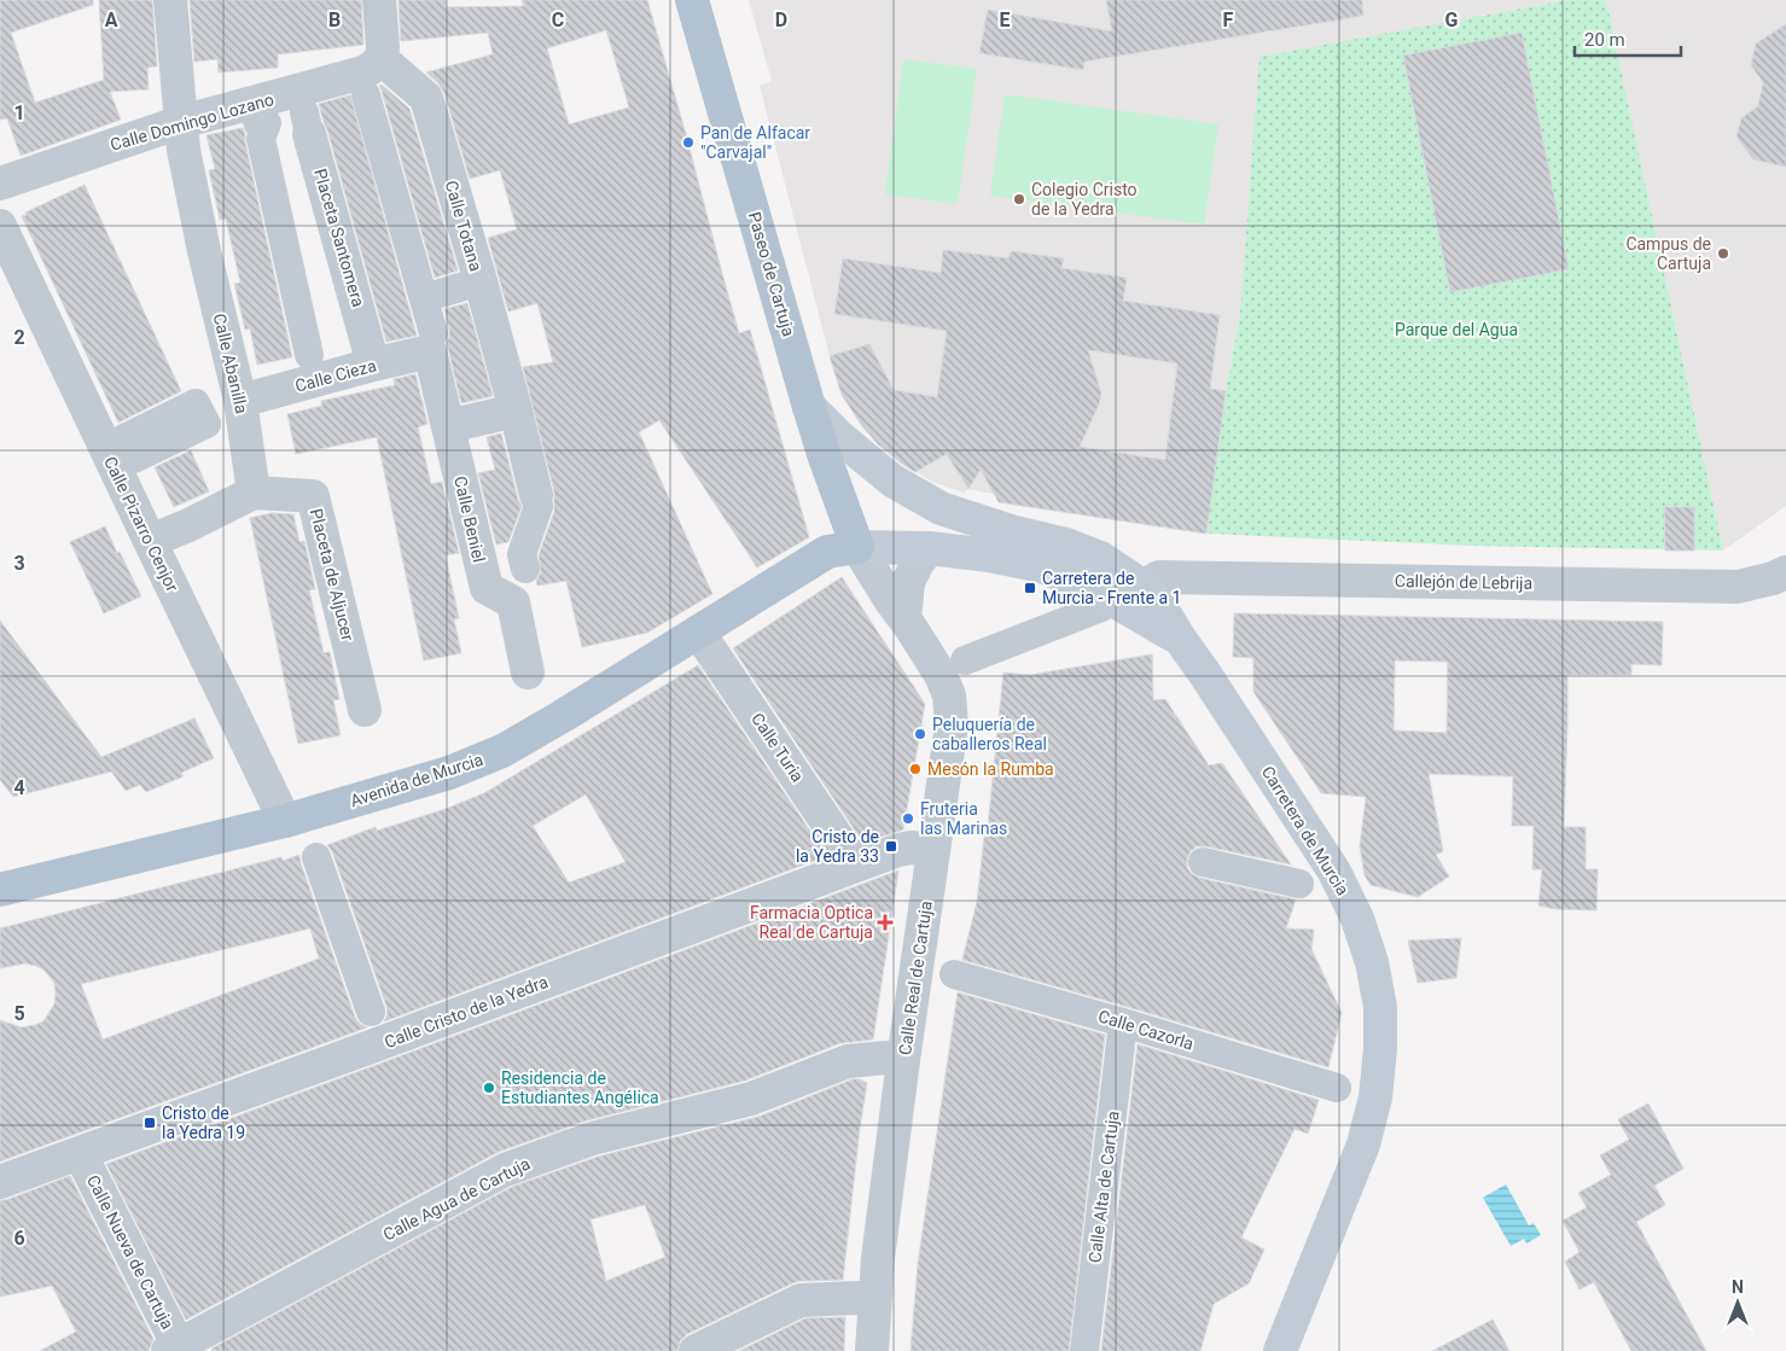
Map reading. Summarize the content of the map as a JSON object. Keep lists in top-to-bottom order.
{
  "streets": {
    "main road": ["Paseo de Cartuja", "Avenida de Murcia", "Carretera de Murcia"],
    "street": [
      "Calle Domingo Lozano",
      "Calle Totana",
      "Placeta Santomera",
      "Calle Abanilla",
      "Calle Cieza",
      "Calle Beniel",
      "Calle Pizarro Cenjor",
      "Placeta de Aljucer",
      "Callejón de Lebrija",
      "Calle Turia",
      "Calle Real de Cartuja",
      "Calle Cristo de la Yedra",
      "Calle Cazorla",
      "Calle Alta de Cartuja",
      "Calle Agua de Cartuja",
      "Calle Nueva de Cartuja"
    ]
  },
  "crossings": [
    ["Calle Domingo Lozano", "Calle Totana"],
    ["Calle Domingo Lozano", "Calle Abanilla"],
    ["Placeta Santomera", "Calle Cieza"],
    ["Paseo de Cartuja", "Avenida de Murcia"],
    ["Paseo de Cartuja", "Carretera de Murcia"],
    ["Paseo de Cartuja", "Calle Real de Cartuja"],
    ["Calle Abanilla", "Calle Cieza"],
    ["Calle Abanilla", "Placeta de Aljucer"],
    ["Calle Cieza", "Calle Beniel"],
    ["Calle Pizarro Cenjor", "Avenida de Murcia"],
    ["Callejón de Lebrija", "Carretera de Murcia"],
    ["Calle Turia", "Avenida de Murcia"],
    ["Calle Turia", "Calle Cristo de la Yedra"],
    ["Avenida de Murcia", "Carretera de Murcia"],
    ["Avenida de Murcia", "Calle Real de Cartuja"],
    ["Carretera de Murcia", "Calle Real de Cartuja"],
    ["Calle Real de Cartuja", "Calle Cristo de la Yedra"],
    ["Calle Real de Cartuja", "Calle Agua de Cartuja"],
    ["Calle Cristo de la Yedra", "Calle Nueva de Cartuja"],
    ["Calle Cazorla", "Calle Alta de Cartuja"],
    ["Calle Agua de Cartuja", "Calle Nueva de Cartuja"]
  ],
  "parks": ["Parque del Agua"],
  "places": {
    "other": [
      "Pan de Alfacar \"Carvajal\"",
      "Colegio Cristo de la Yedra",
      "Campus de Cartuja",
      "Peluquería de caballeros Real",
      "Mesón la Rumba",
      "Fruteria las Marinas",
      "Residencia de Estudiantes Angélica"
    ],
    "transit": ["Carretera de Murcia - Frente a 1", "Cristo de la Yedra 33", "Cristo de la Yedra 19"],
    "health": ["Farmacia Optica Real de Cartuja"]
  },
  "scale_bar": "20 m",
  "north": "top",
  "grid": {
    "columns": [
      "A",
      "B",
      "C",
      "D",
      "E",
      "F",
      "G"
    ],
    "rows": [
      "1",
      "2",
      "3",
      "4",
      "5",
      "6"
    ]
  }
}
